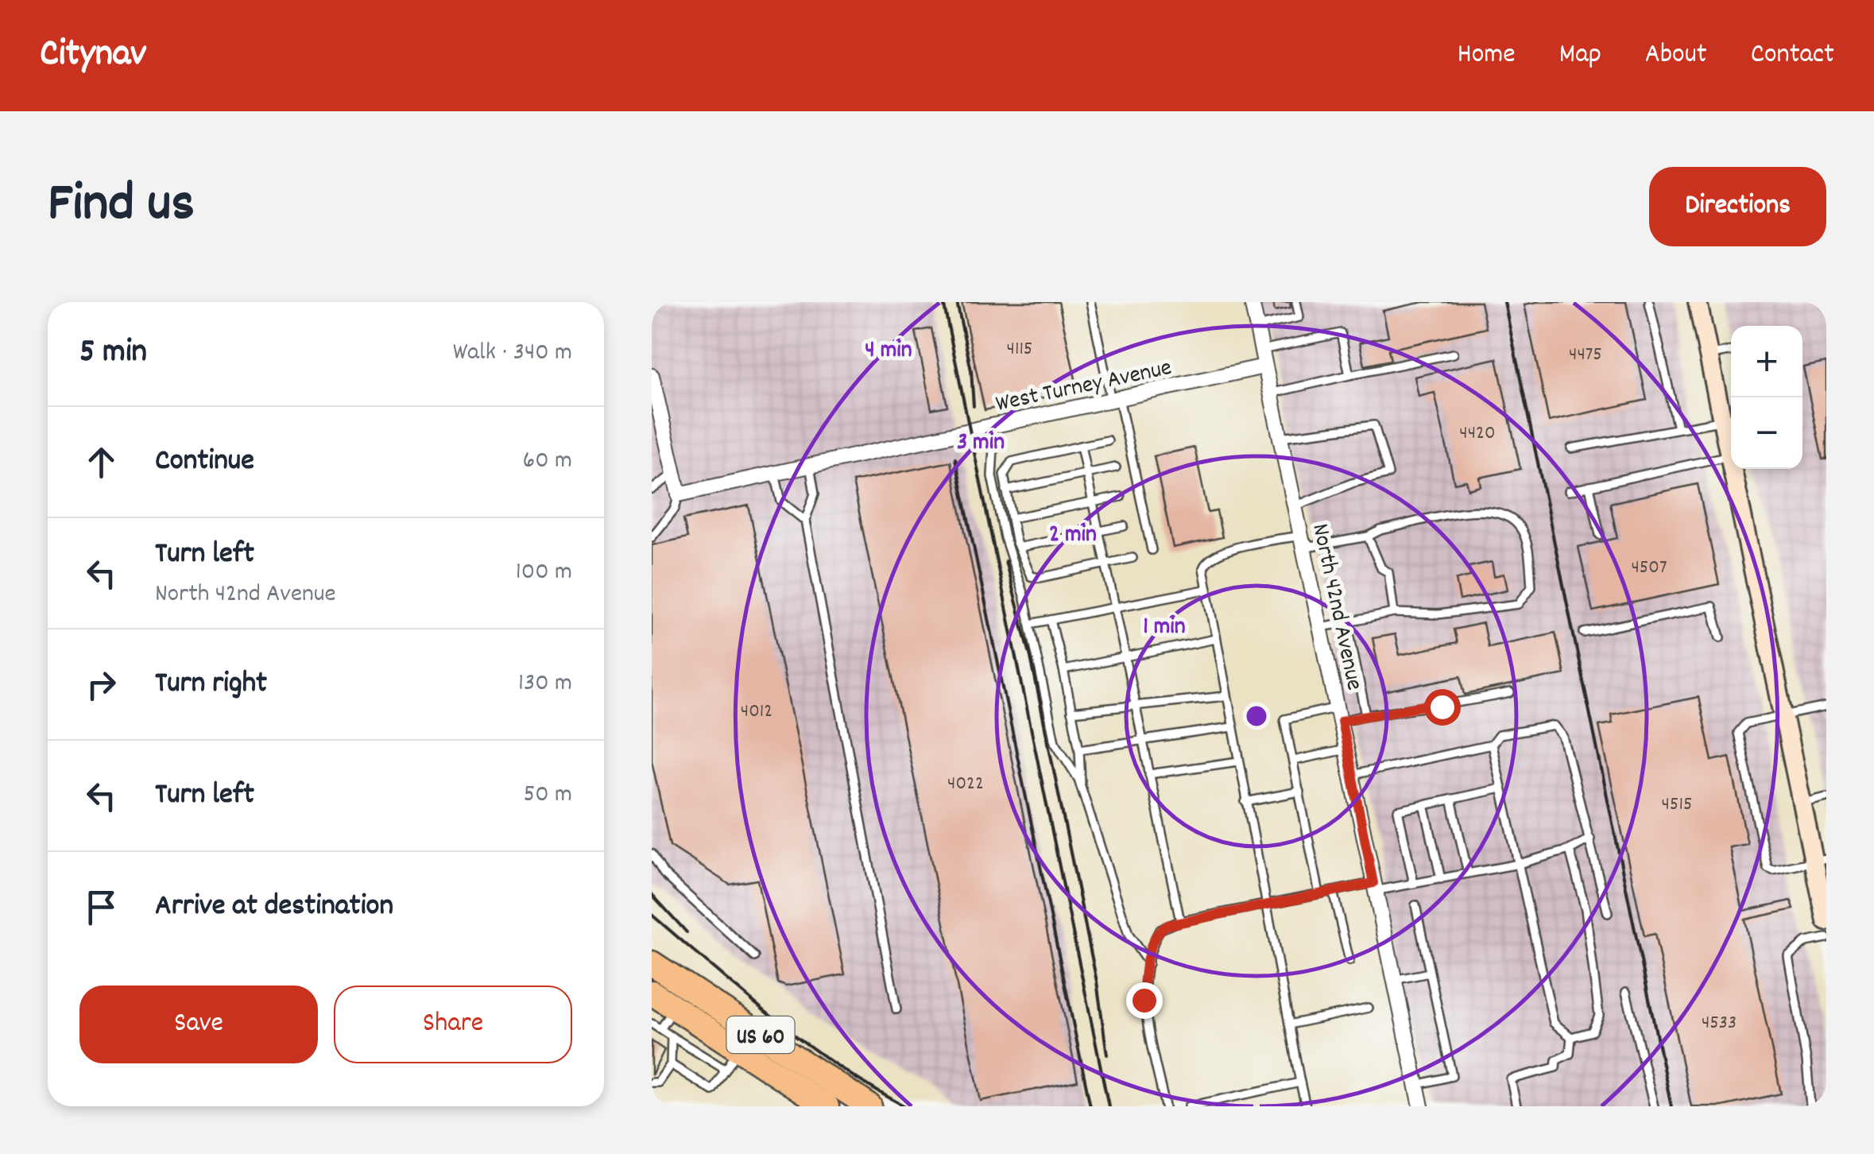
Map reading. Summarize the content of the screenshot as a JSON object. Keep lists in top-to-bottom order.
{
  "streets": {
    "highway": ["US 60"],
    "street": ["West Turney Avenue", "North 42nd Avenue"]
  },
  "crossings": [
    ["West Turney Avenue", "North 42nd Avenue"]
  ],
  "house_numbers": [
    "4115",
    "4475",
    "4420",
    "4507",
    "4012",
    "4022",
    "4515",
    "4533"
  ],
  "page": {
    "header": "Citynav",
    "nav": [
      "Home",
      "Map",
      "About",
      "Contact"
    ],
    "title": "Find us",
    "buttons": [
      "Directions",
      ["Save", "Share"]
    ],
    "heading": ["5 min", "Walk · 340 m"],
    "map_buttons": ["+", "−"],
    "list": [
      ["Continue", "60 m"],
      ["Turn left", "North 42nd Avenue", "100 m"],
      ["Turn right", "130 m"],
      ["Turn left", "50 m"],
      "Arrive at destination"
    ]
  },
  "rings": [
    "4 min",
    "3 min",
    "2 min",
    "1 min"
  ]
}
